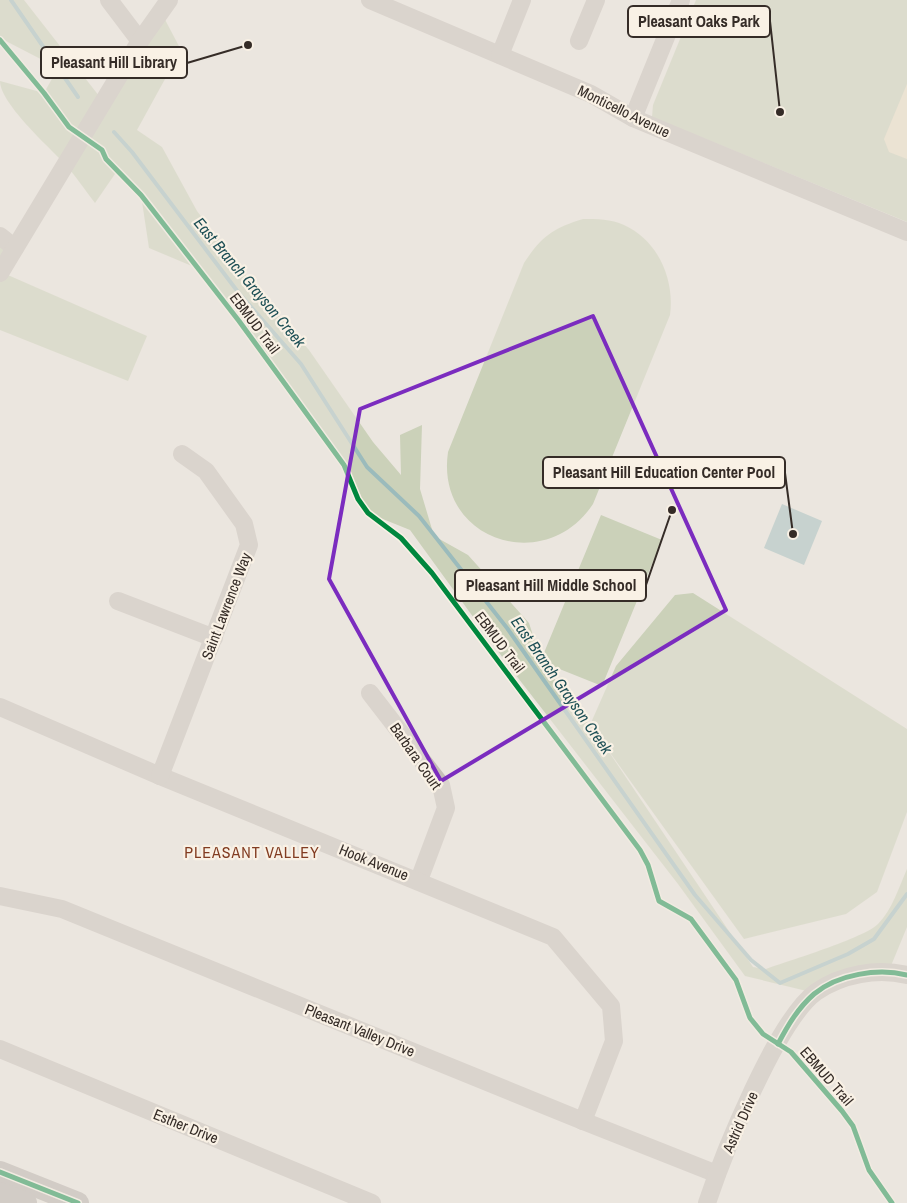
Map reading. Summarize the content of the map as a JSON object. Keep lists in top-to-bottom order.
{
  "streets": {
    "street": [
      "Monticello Avenue",
      "Saint Lawrence Way",
      "Barbara Court",
      "Hook Avenue",
      "Pleasant Valley Drive",
      "Astrid Drive",
      "Esther Drive"
    ],
    "cycle path": ["EBMUD Trail"]
  },
  "crossings": [
    ["Saint Lawrence Way", "Hook Avenue"],
    ["Barbara Court", "Hook Avenue"],
    ["Hook Avenue", "Pleasant Valley Drive"],
    ["Pleasant Valley Drive", "Astrid Drive"]
  ],
  "districts": ["PLEASANT VALLEY"],
  "water": ["East Branch Grayson Creek"],
  "places": [
    "Pleasant Hill Library",
    "Pleasant Oaks Park",
    "Pleasant Hill Middle School",
    "Pleasant Hill Education Center Pool"
  ]
}
